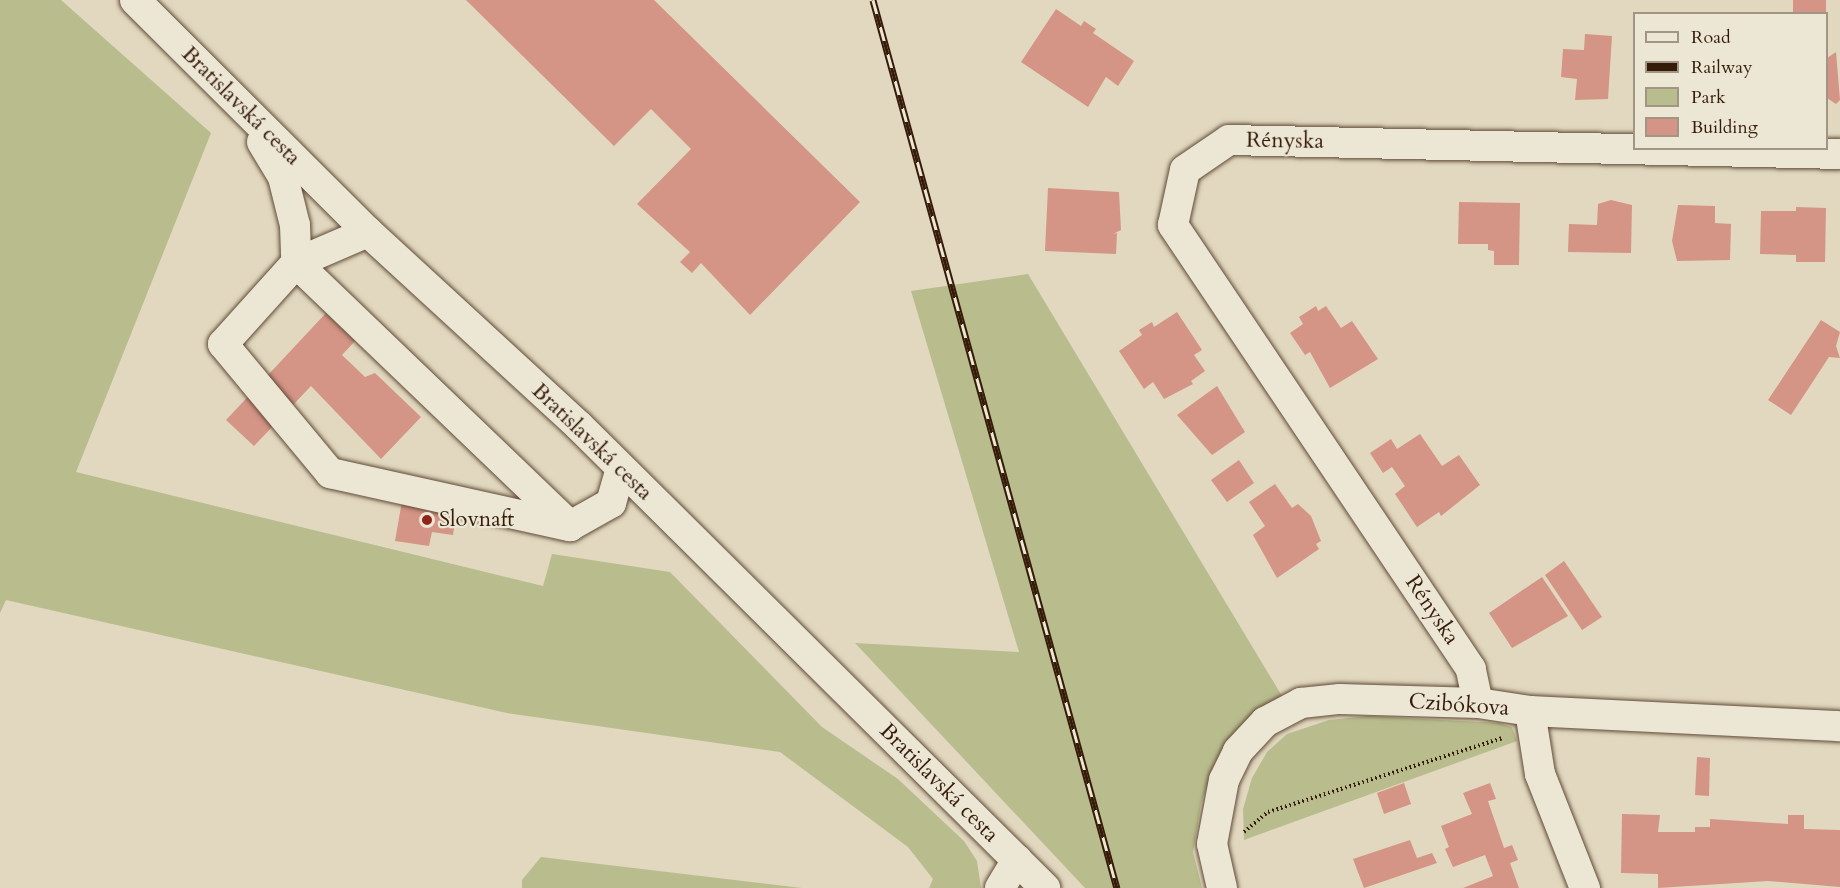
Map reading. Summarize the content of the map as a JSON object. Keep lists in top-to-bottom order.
{
  "streets": {
    "street": ["Bratislavská cesta", "Rényska", "Czibókova"]
  },
  "crossings": [
    ["Rényska", "Czibókova"]
  ],
  "places": ["Slovnaft"],
  "legend": [
    "Road",
    "Railway",
    "Park",
    "Building"
  ]
}
